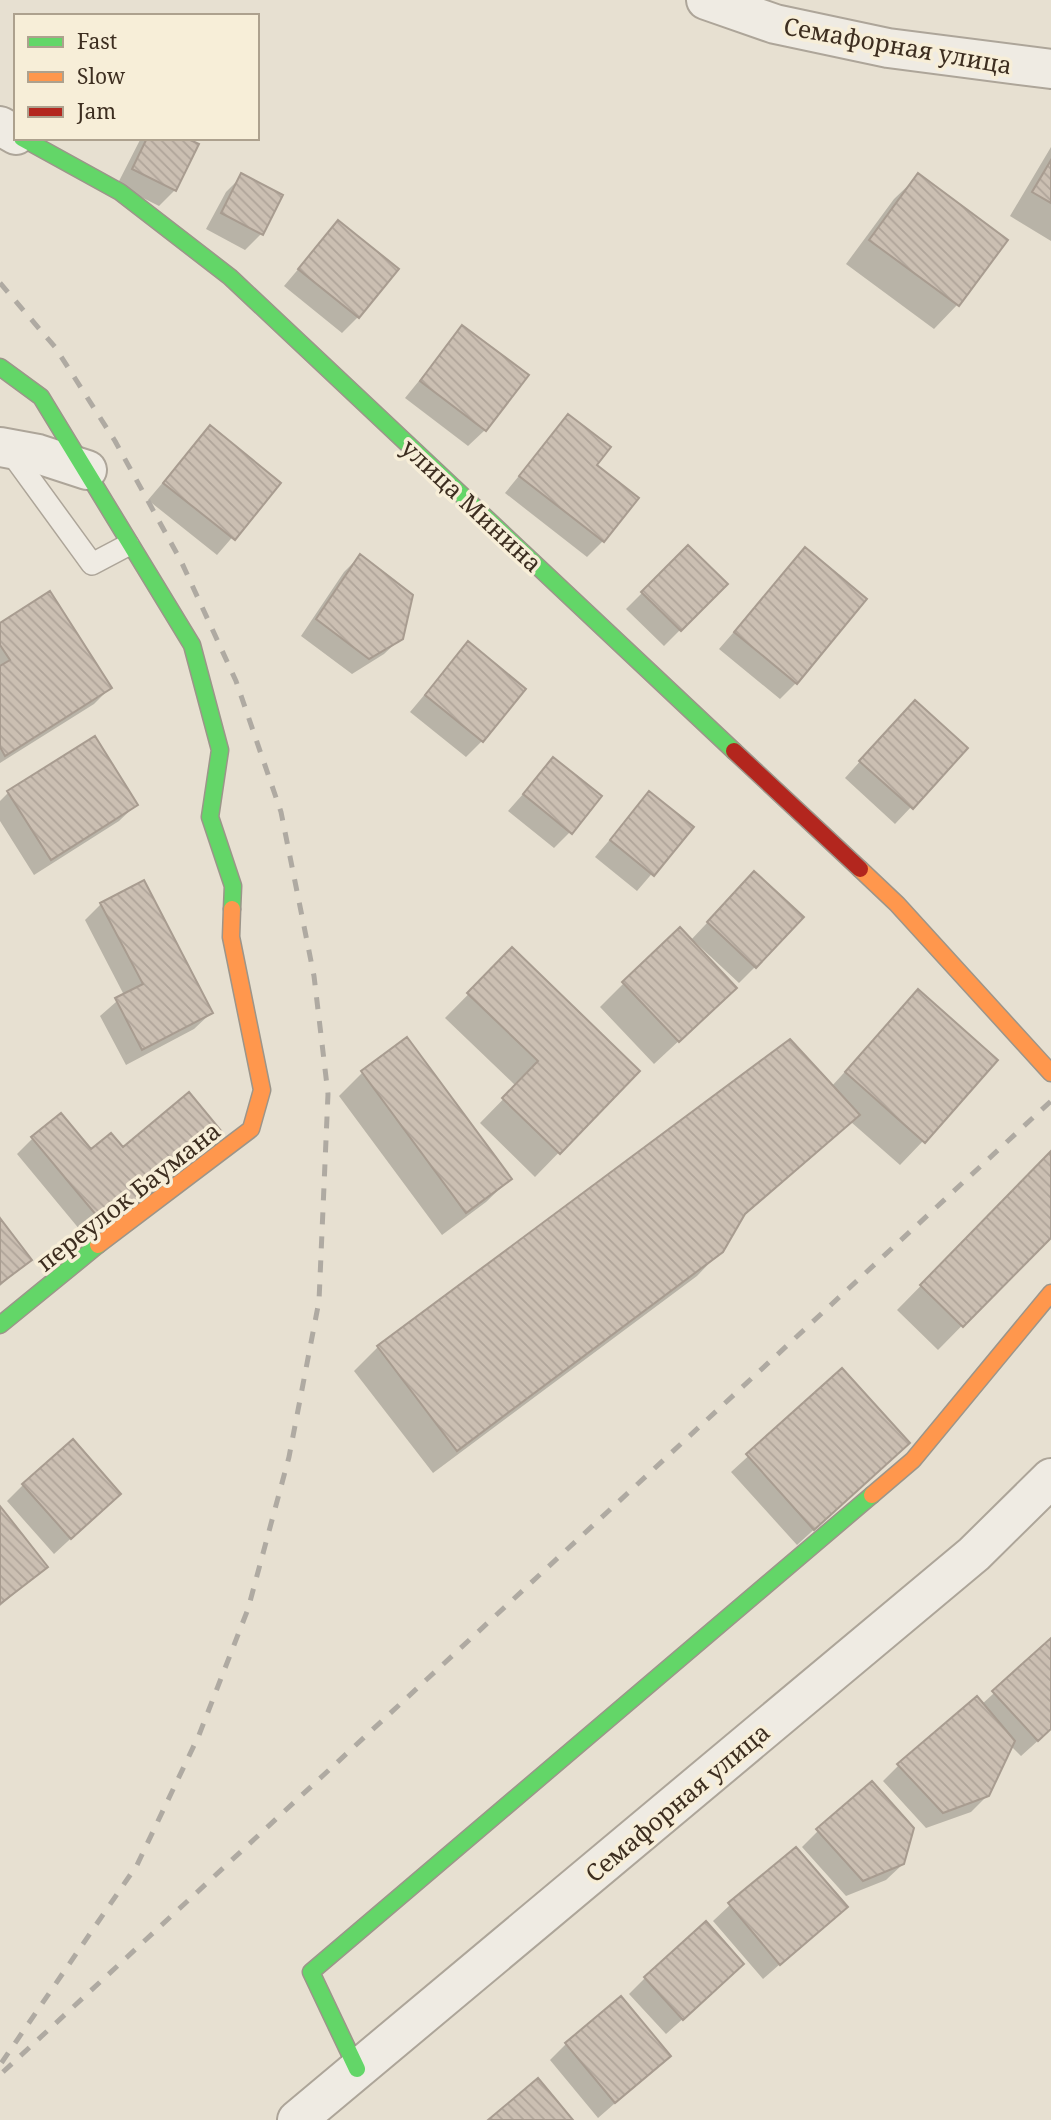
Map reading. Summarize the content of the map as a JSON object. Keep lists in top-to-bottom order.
{
  "streets": {
    "street": ["Семафорная улица", "улица Минина", "переулок Баумана"]
  },
  "legend": ["Fast", "Slow", "Jam"]
}
